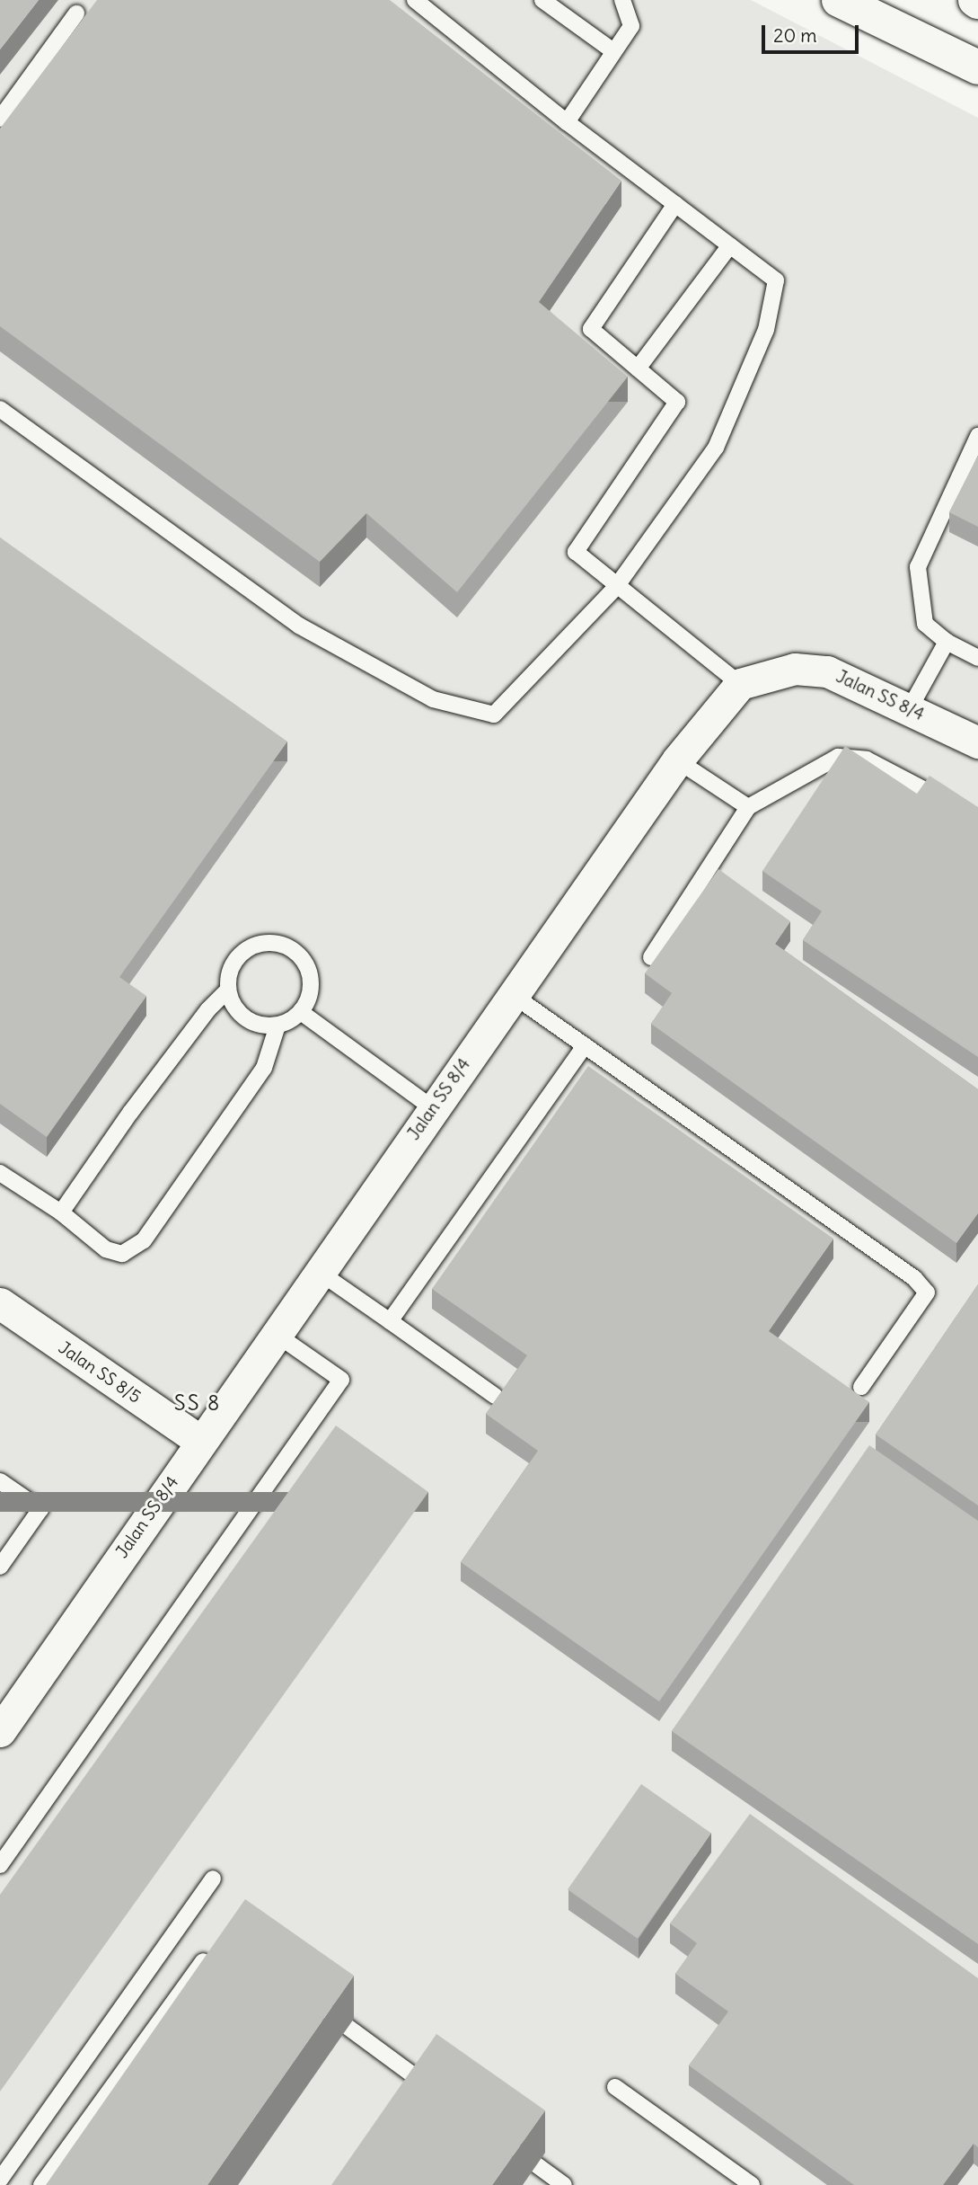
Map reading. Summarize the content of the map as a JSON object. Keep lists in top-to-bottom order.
{
  "streets": {
    "street": ["Jalan SS 8/4", "Jalan SS 8/5"]
  },
  "crossings": [
    ["Jalan SS 8/4", "Jalan SS 8/5"]
  ],
  "districts": ["SS 8"],
  "scale_bar": "20 m"
}
